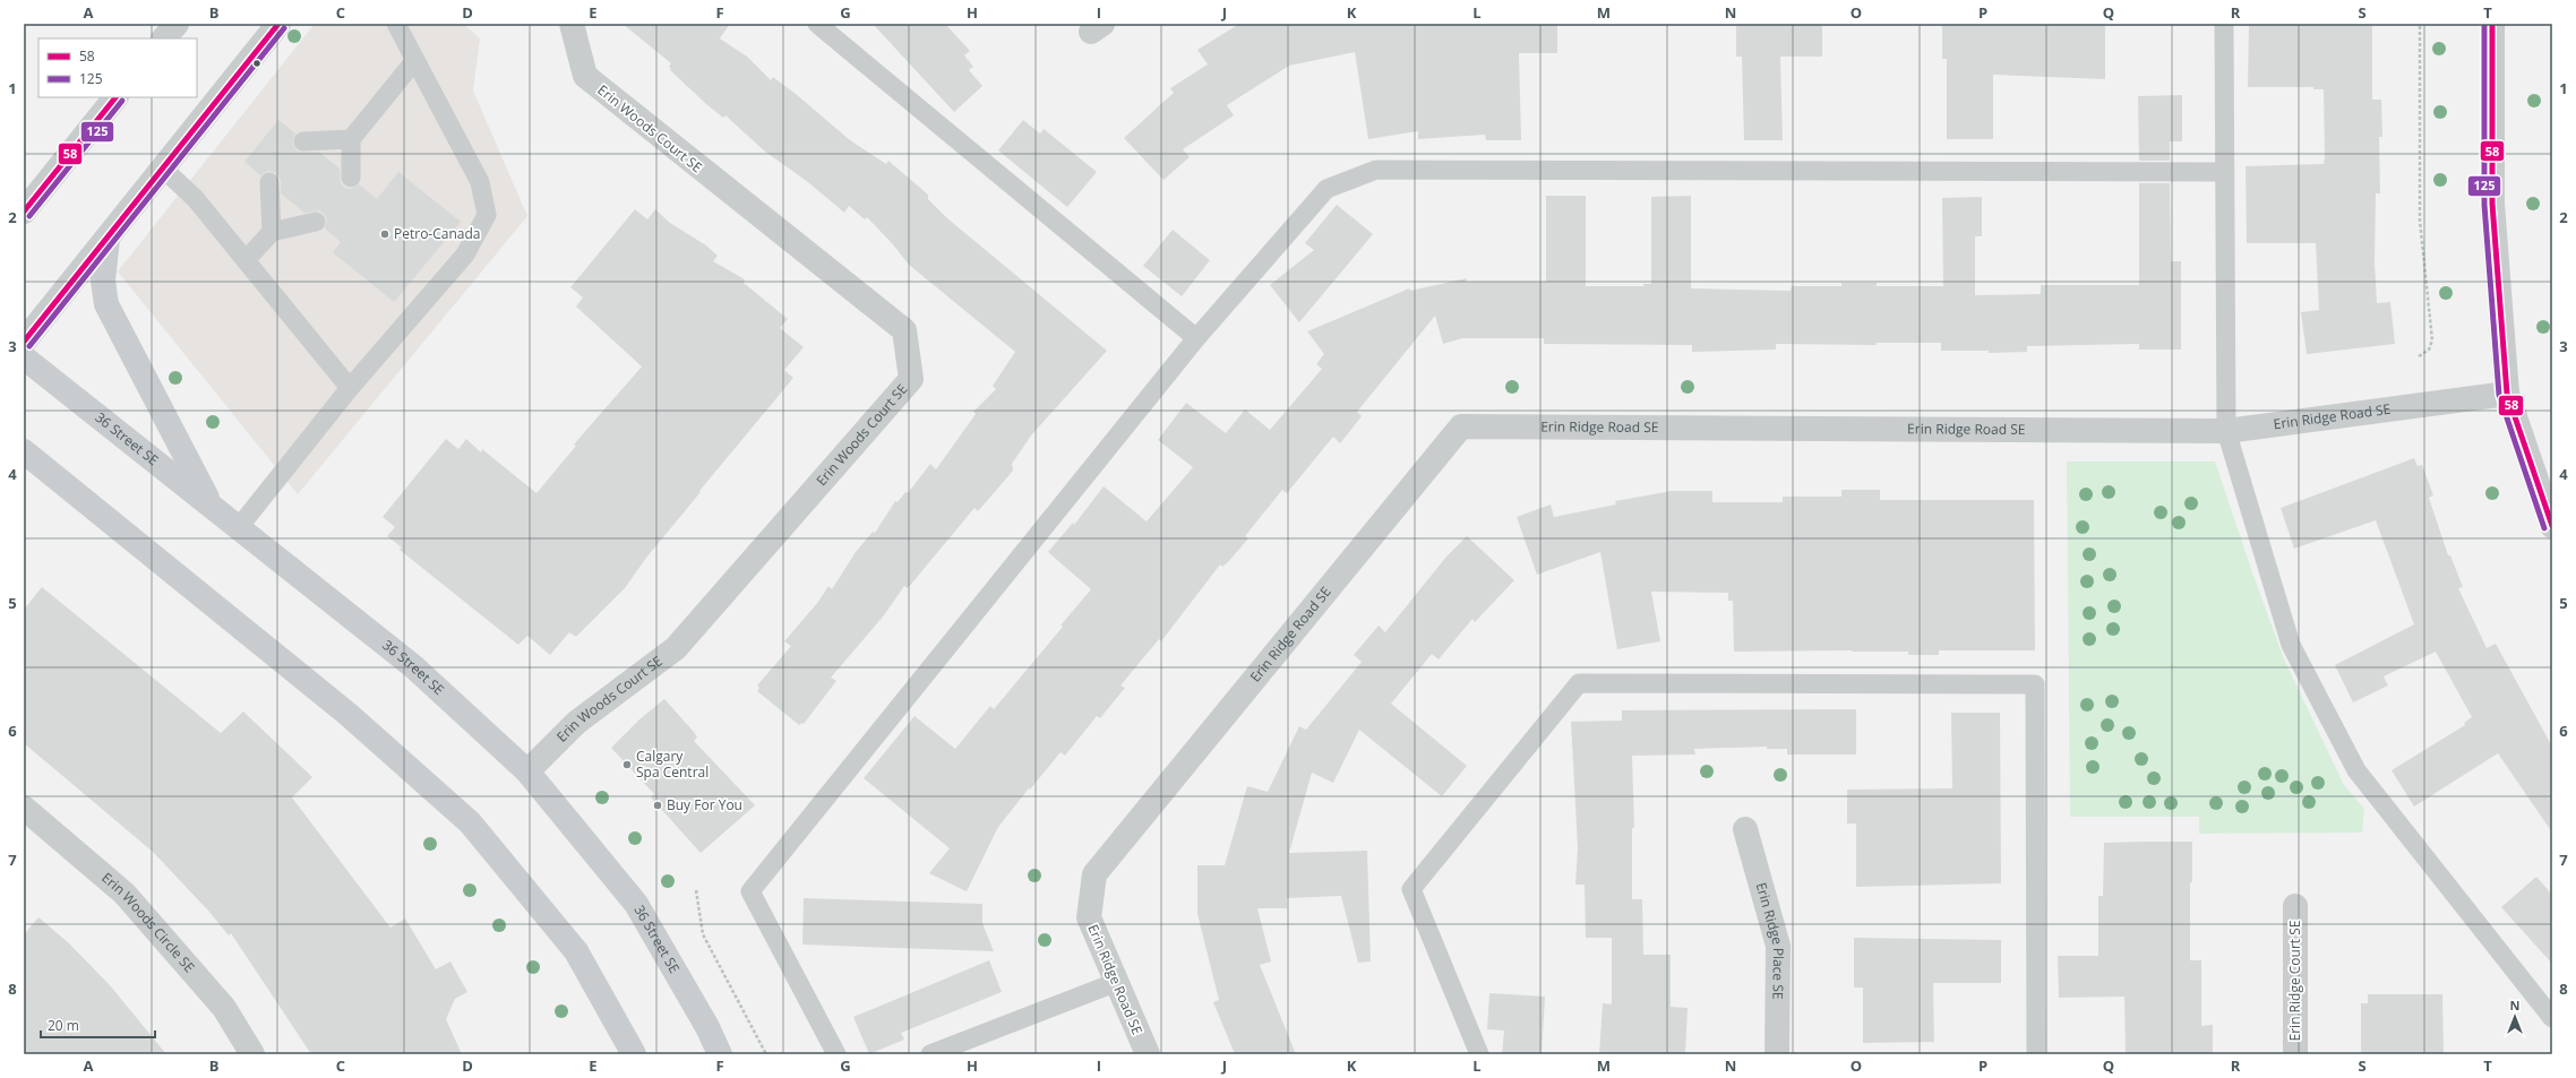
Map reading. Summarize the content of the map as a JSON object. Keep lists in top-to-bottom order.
{
  "streets": {
    "main road": ["36 Street SE"],
    "street": [
      "Erin Woods Court SE",
      "Erin Ridge Road SE",
      "Erin Woods Circle SE",
      "Erin Ridge Place SE",
      "Erin Ridge Court SE"
    ]
  },
  "crossings": [
    ["Erin Woods Court SE", "36 Street SE"]
  ],
  "places": ["Petro-Canada", "Calgary Spa Central", "Buy For You"],
  "lines": ["transit line 58", "transit line 125"],
  "legend": ["58", "125"],
  "scale_bar": "20 m",
  "north": "top",
  "grid": {
    "columns": [
      "A",
      "B",
      "C",
      "D",
      "E",
      "F",
      "G",
      "H",
      "I",
      "J",
      "K",
      "L",
      "M",
      "N",
      "O",
      "P",
      "Q",
      "R",
      "S",
      "T"
    ],
    "rows": [
      "1",
      "2",
      "3",
      "4",
      "5",
      "6",
      "7",
      "8"
    ]
  }
}
